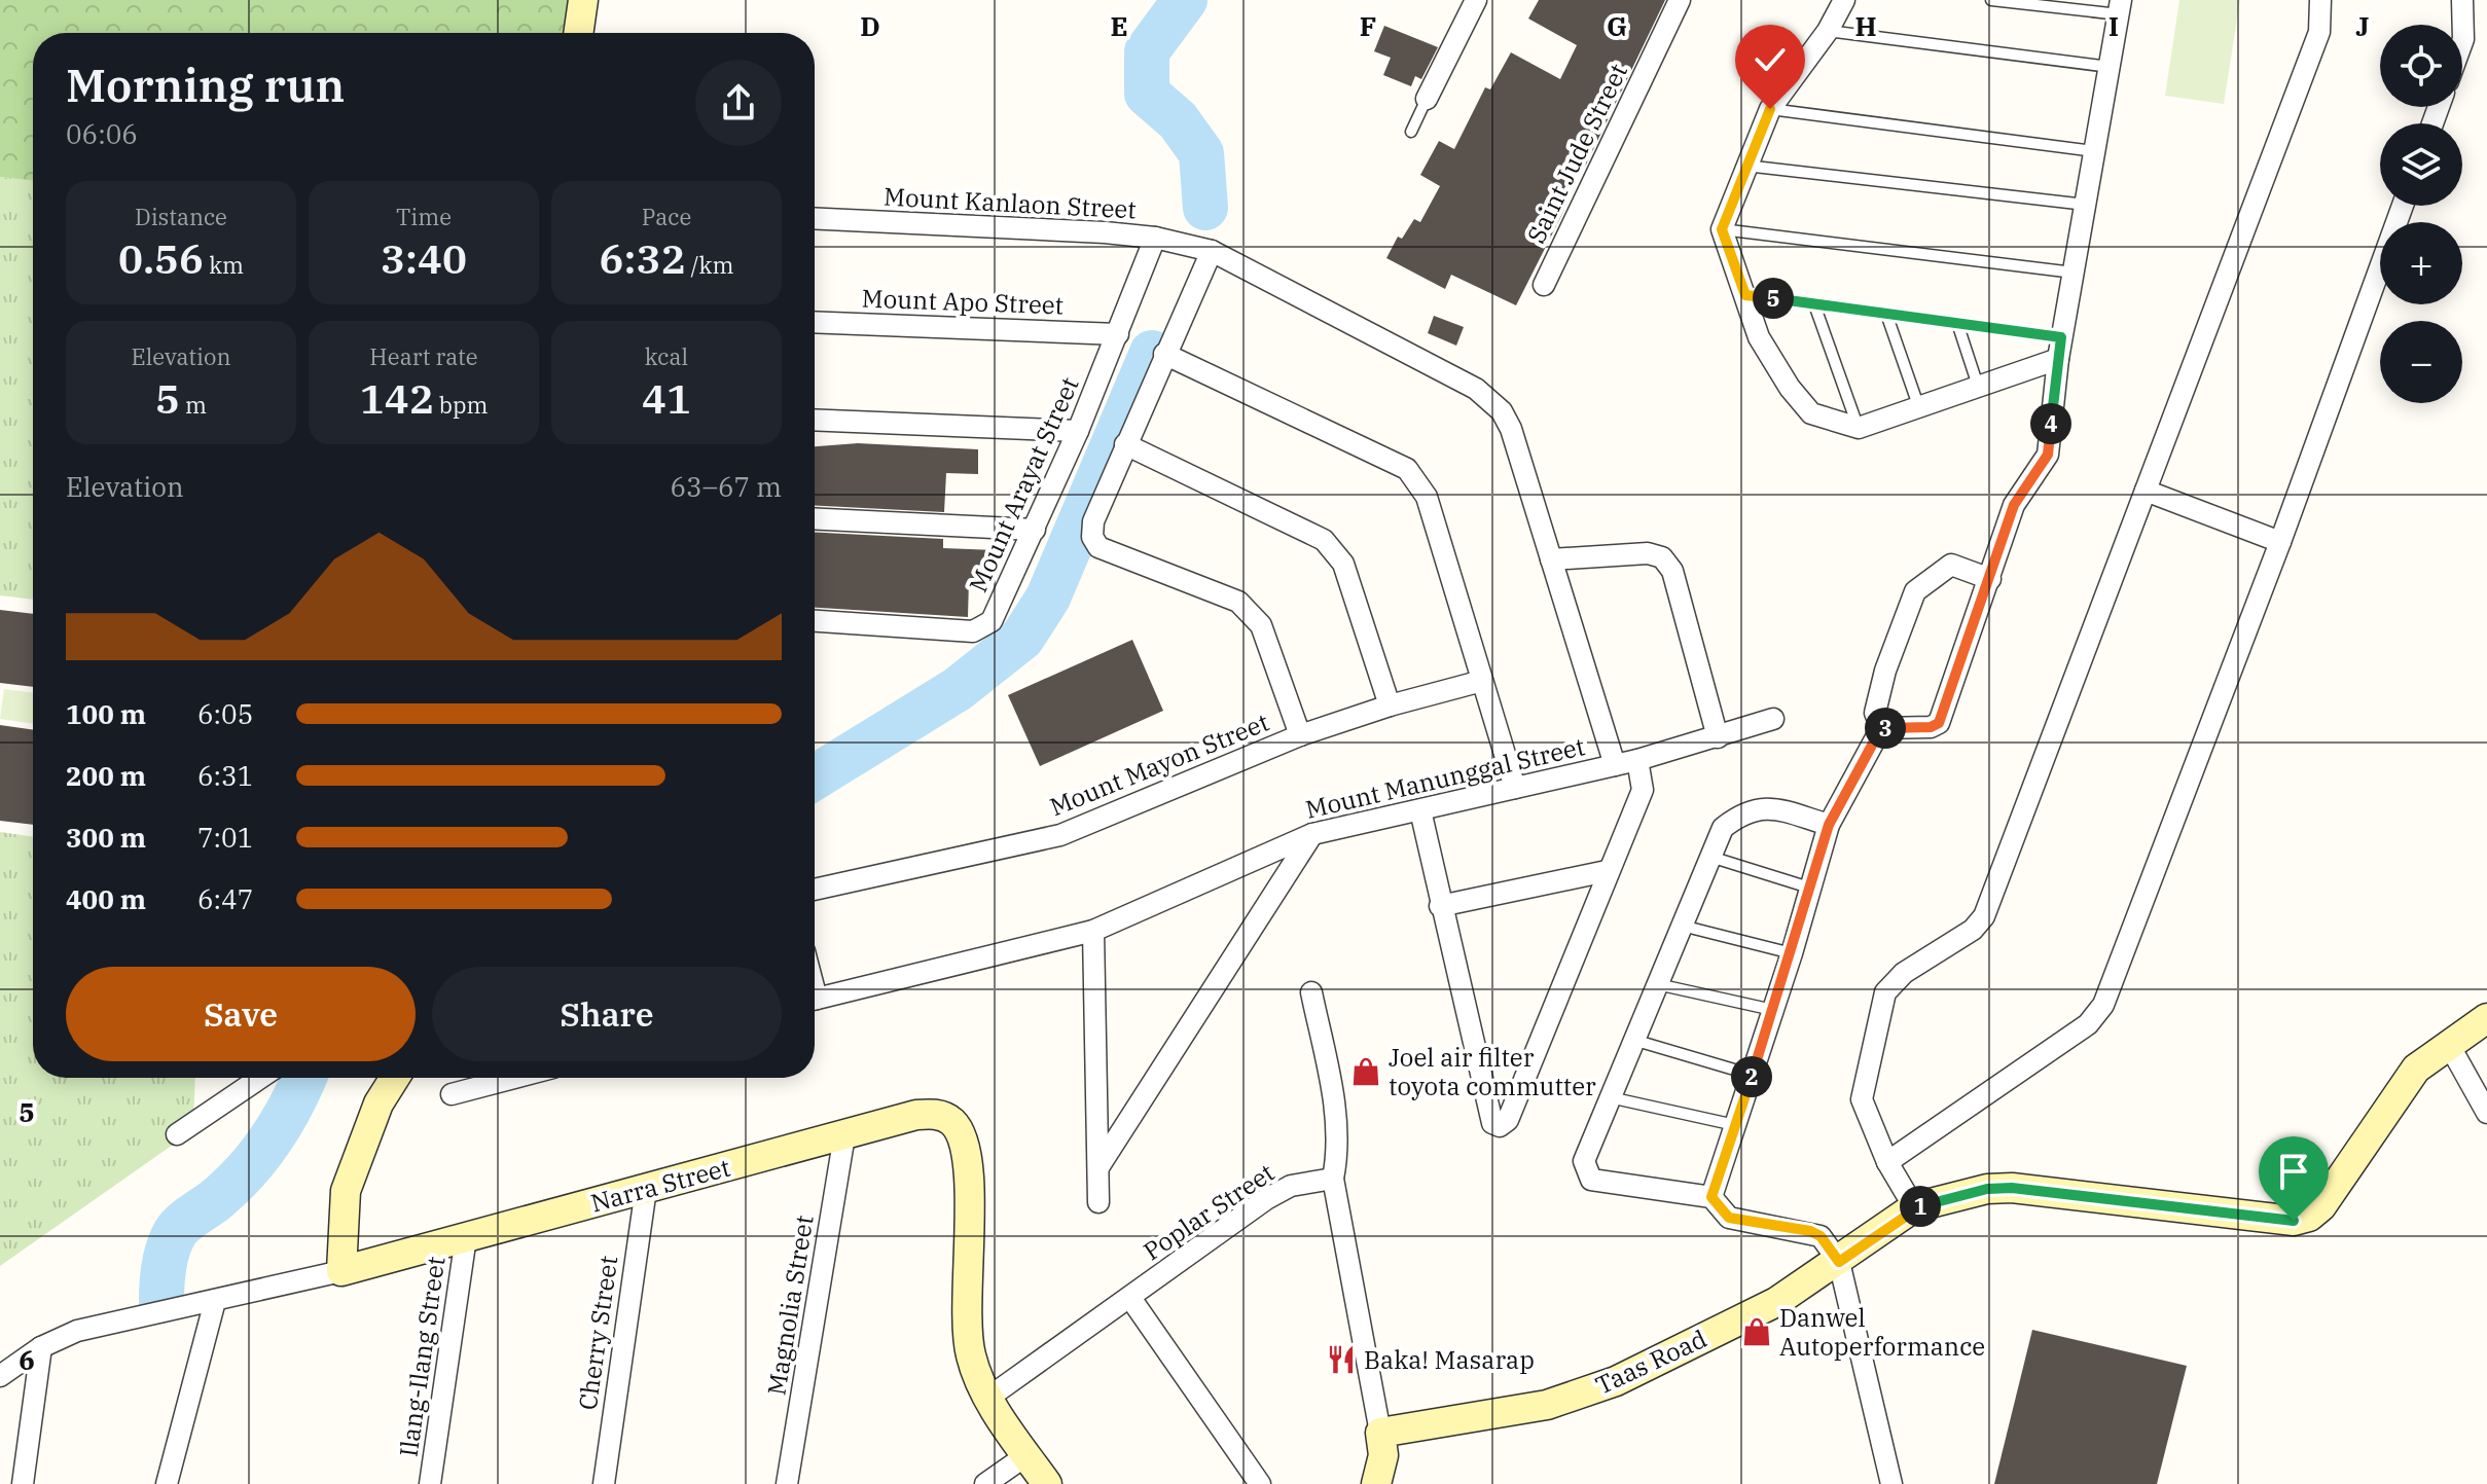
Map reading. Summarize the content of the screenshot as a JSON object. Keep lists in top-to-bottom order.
{
  "streets": {
    "street": [
      "Saint Jude Street",
      "Mount Kanlaon Street",
      "Mount Apo Street",
      "Mount Arayat Street",
      "Mount Mayon Street",
      "Mount Manunggal Street",
      "Narra Street",
      "Poplar Street",
      "Magnolia Street",
      "Cherry Street",
      "Ilang-Ilang Street",
      "Taas Road"
    ]
  },
  "crossings": [
    ["Mount Kanlaon Street", "Mount Arayat Street"],
    ["Mount Kanlaon Street", "Mount Manunggal Street"],
    ["Mount Apo Street", "Mount Arayat Street"],
    ["Narra Street", "Poplar Street"],
    ["Narra Street", "Magnolia Street"],
    ["Narra Street", "Cherry Street"],
    ["Narra Street", "Ilang-Ilang Street"]
  ],
  "places": {
    "shop": ["Joel air filter toyota commutter", "Danwel Autoperformance"],
    "restaurant": ["Baka! Masarap"]
  },
  "page": {
    "map_buttons": ["+", "−"],
    "heading": ["Morning run", "06:06"],
    "stats": [
      ["Distance", "0.56 km"],
      ["Time", "3:40"],
      ["Pace", "6:32 /km"],
      ["Elevation", "5 m"],
      ["Heart rate", "142 bpm"],
      ["kcal", "41"]
    ],
    "pins": [
      "5",
      "4",
      "3",
      "2",
      "1"
    ],
    "chart": ["Elevation", "63–67 m"],
    "list": [
      {
        "name": "100 m",
        "note": "6:05"
      },
      {
        "name": "200 m",
        "note": "6:31"
      },
      {
        "name": "300 m",
        "note": "7:01"
      },
      {
        "name": "400 m",
        "note": "6:47"
      }
    ],
    "buttons": ["Save", "Share"]
  },
  "grid": {
    "columns": [
      "D",
      "E",
      "F",
      "G",
      "H",
      "I",
      "J"
    ],
    "rows": ["5", "6"]
  }
}
